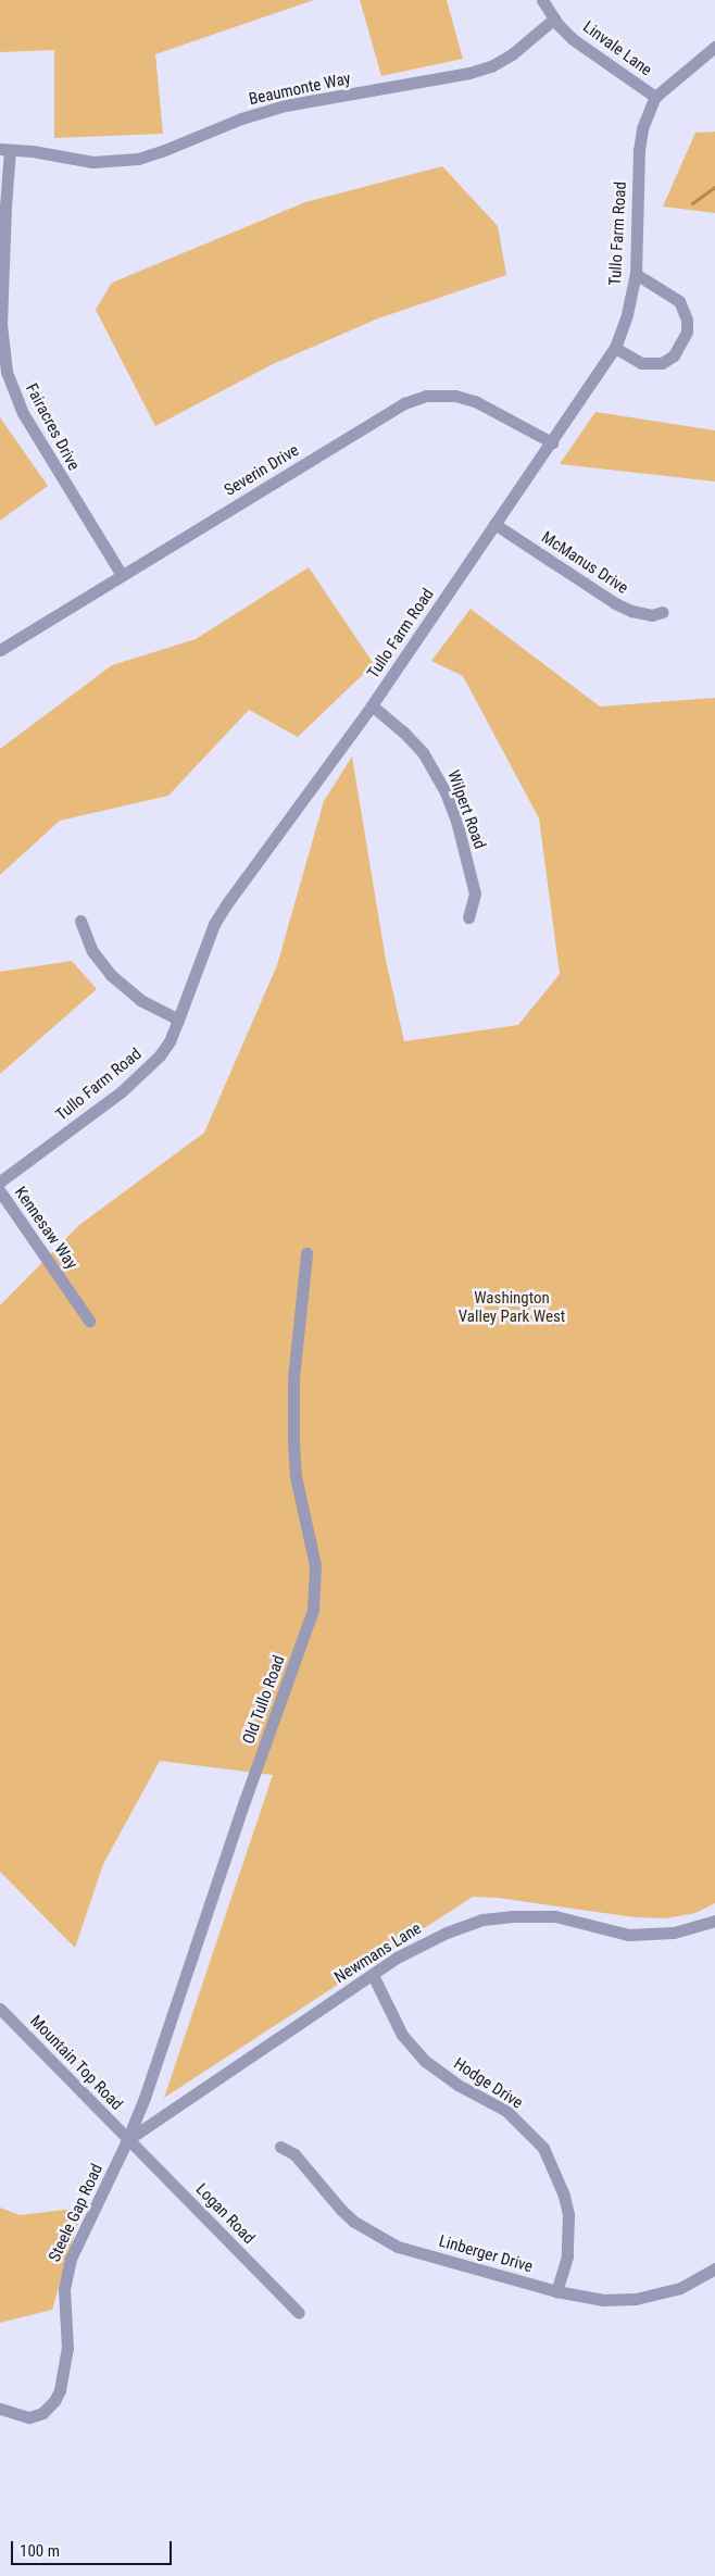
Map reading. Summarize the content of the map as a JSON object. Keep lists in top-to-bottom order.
{
  "streets": {
    "street": [
      "Linvale Lane",
      "Beaumonte Way",
      "Tullo Farm Road",
      "Fairacres Drive",
      "Severin Drive",
      "McManus Drive",
      "Wilpert Road",
      "Kennesaw Way",
      "Old Tullo Road",
      "Newmans Lane",
      "Mountain Top Road",
      "Hodge Drive",
      "Steele Gap Road",
      "Logan Road",
      "Linberger Drive"
    ]
  },
  "crossings": [
    ["Linvale Lane", "Beaumonte Way"],
    ["Linvale Lane", "Tullo Farm Road"],
    ["Beaumonte Way", "Fairacres Drive"],
    ["Tullo Farm Road", "Severin Drive"],
    ["Tullo Farm Road", "McManus Drive"],
    ["Tullo Farm Road", "Wilpert Road"],
    ["Fairacres Drive", "Severin Drive"],
    ["Old Tullo Road", "Newmans Lane"],
    ["Old Tullo Road", "Mountain Top Road"],
    ["Old Tullo Road", "Steele Gap Road"],
    ["Old Tullo Road", "Logan Road"],
    ["Newmans Lane", "Mountain Top Road"],
    ["Newmans Lane", "Hodge Drive"],
    ["Newmans Lane", "Steele Gap Road"],
    ["Newmans Lane", "Logan Road"],
    ["Mountain Top Road", "Steele Gap Road"],
    ["Mountain Top Road", "Logan Road"],
    ["Hodge Drive", "Linberger Drive"],
    ["Steele Gap Road", "Logan Road"]
  ],
  "parks": ["Washington Valley Park West"],
  "scale_bar": "100 m"
}
